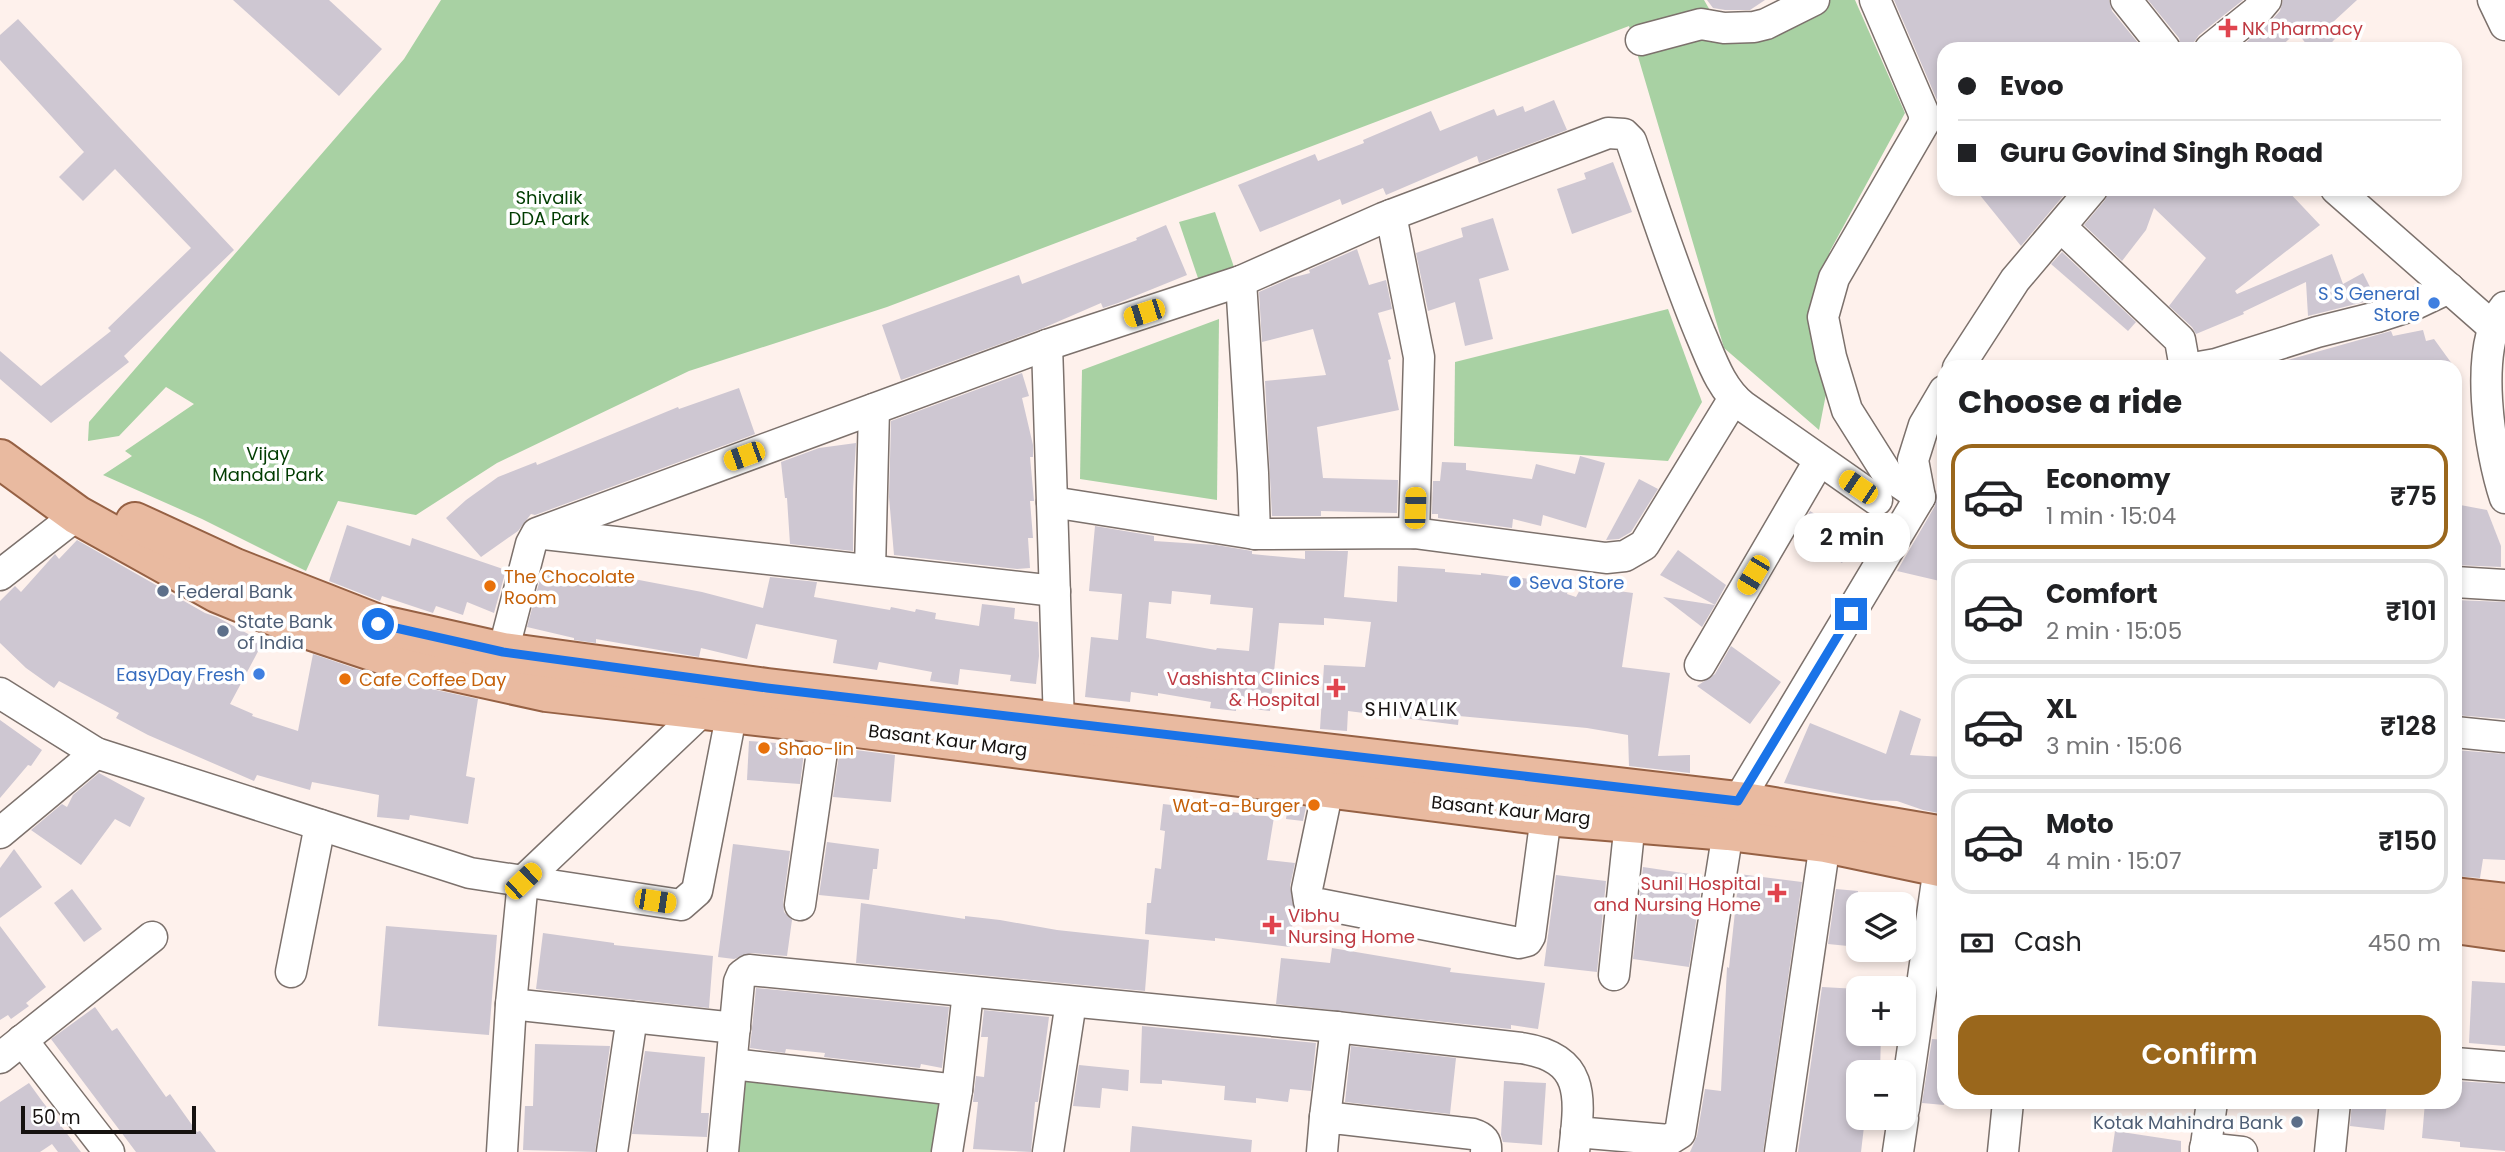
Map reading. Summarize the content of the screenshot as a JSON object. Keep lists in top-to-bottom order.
{
  "streets": {
    "main road": ["Basant Kaur Marg"]
  },
  "districts": ["SHIVALIK"],
  "parks": ["Shivalik DDA Park", "Vijay Mandal Park"],
  "places": {
    "health": [
      "NK Pharmacy",
      "Vashishta Clinics & Hospital",
      "Sunil Hospital and Nursing Home",
      "Vibhu Nursing Home"
    ],
    "other": [
      "S S General Store",
      "Seva Store",
      "The Chocolate Room",
      "Federal Bank",
      "State Bank of India",
      "EasyDay Fresh",
      "Cafe Coffee Day",
      "Shao-lin",
      "Wat-a-Burger",
      "Kotak Mahindra Bank"
    ]
  },
  "scale_bar": "50 m",
  "page": {
    "banner": ["Evoo", "Guru Govind Singh Road"],
    "heading": "Choose a ride",
    "list": [
      {
        "name": "Economy",
        "note": "1 min · 15:04",
        "value": "₹75"
      },
      {
        "name": "Comfort",
        "note": "2 min · 15:05",
        "value": "₹101"
      },
      {
        "name": "XL",
        "note": "3 min · 15:06",
        "value": "₹128"
      },
      {
        "name": "Moto",
        "note": "4 min · 15:07",
        "value": "₹150"
      }
    ],
    "bubble": "2 min",
    "map_buttons": ["+", "−"],
    "pay": ["Cash", "450 m"],
    "buttons": "Confirm",
    "scale": "50 m"
  }
}
